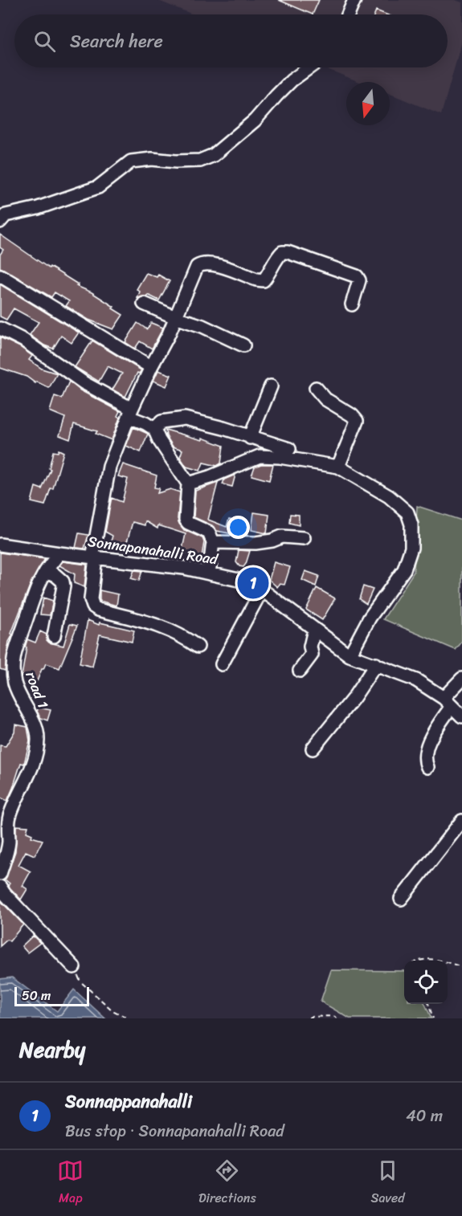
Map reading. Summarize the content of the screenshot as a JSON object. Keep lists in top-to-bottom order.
{
  "streets": {
    "street": ["Sonnapanahalli Road", "road 1"]
  },
  "crossings": [
    ["Sonnapanahalli Road", "road 1"]
  ],
  "scale_bar": "50 m",
  "north": "bottom",
  "page": {
    "search": "Search here",
    "pins": "1",
    "scale": "50 m",
    "heading": "Nearby",
    "list": [
      {
        "mark": "1",
        "name": "Sonnappanahalli",
        "note": "Bus stop · Sonnapanahalli Road",
        "value": "40 m"
      }
    ],
    "nav": ["Map", "Directions", "Saved"]
  }
}
